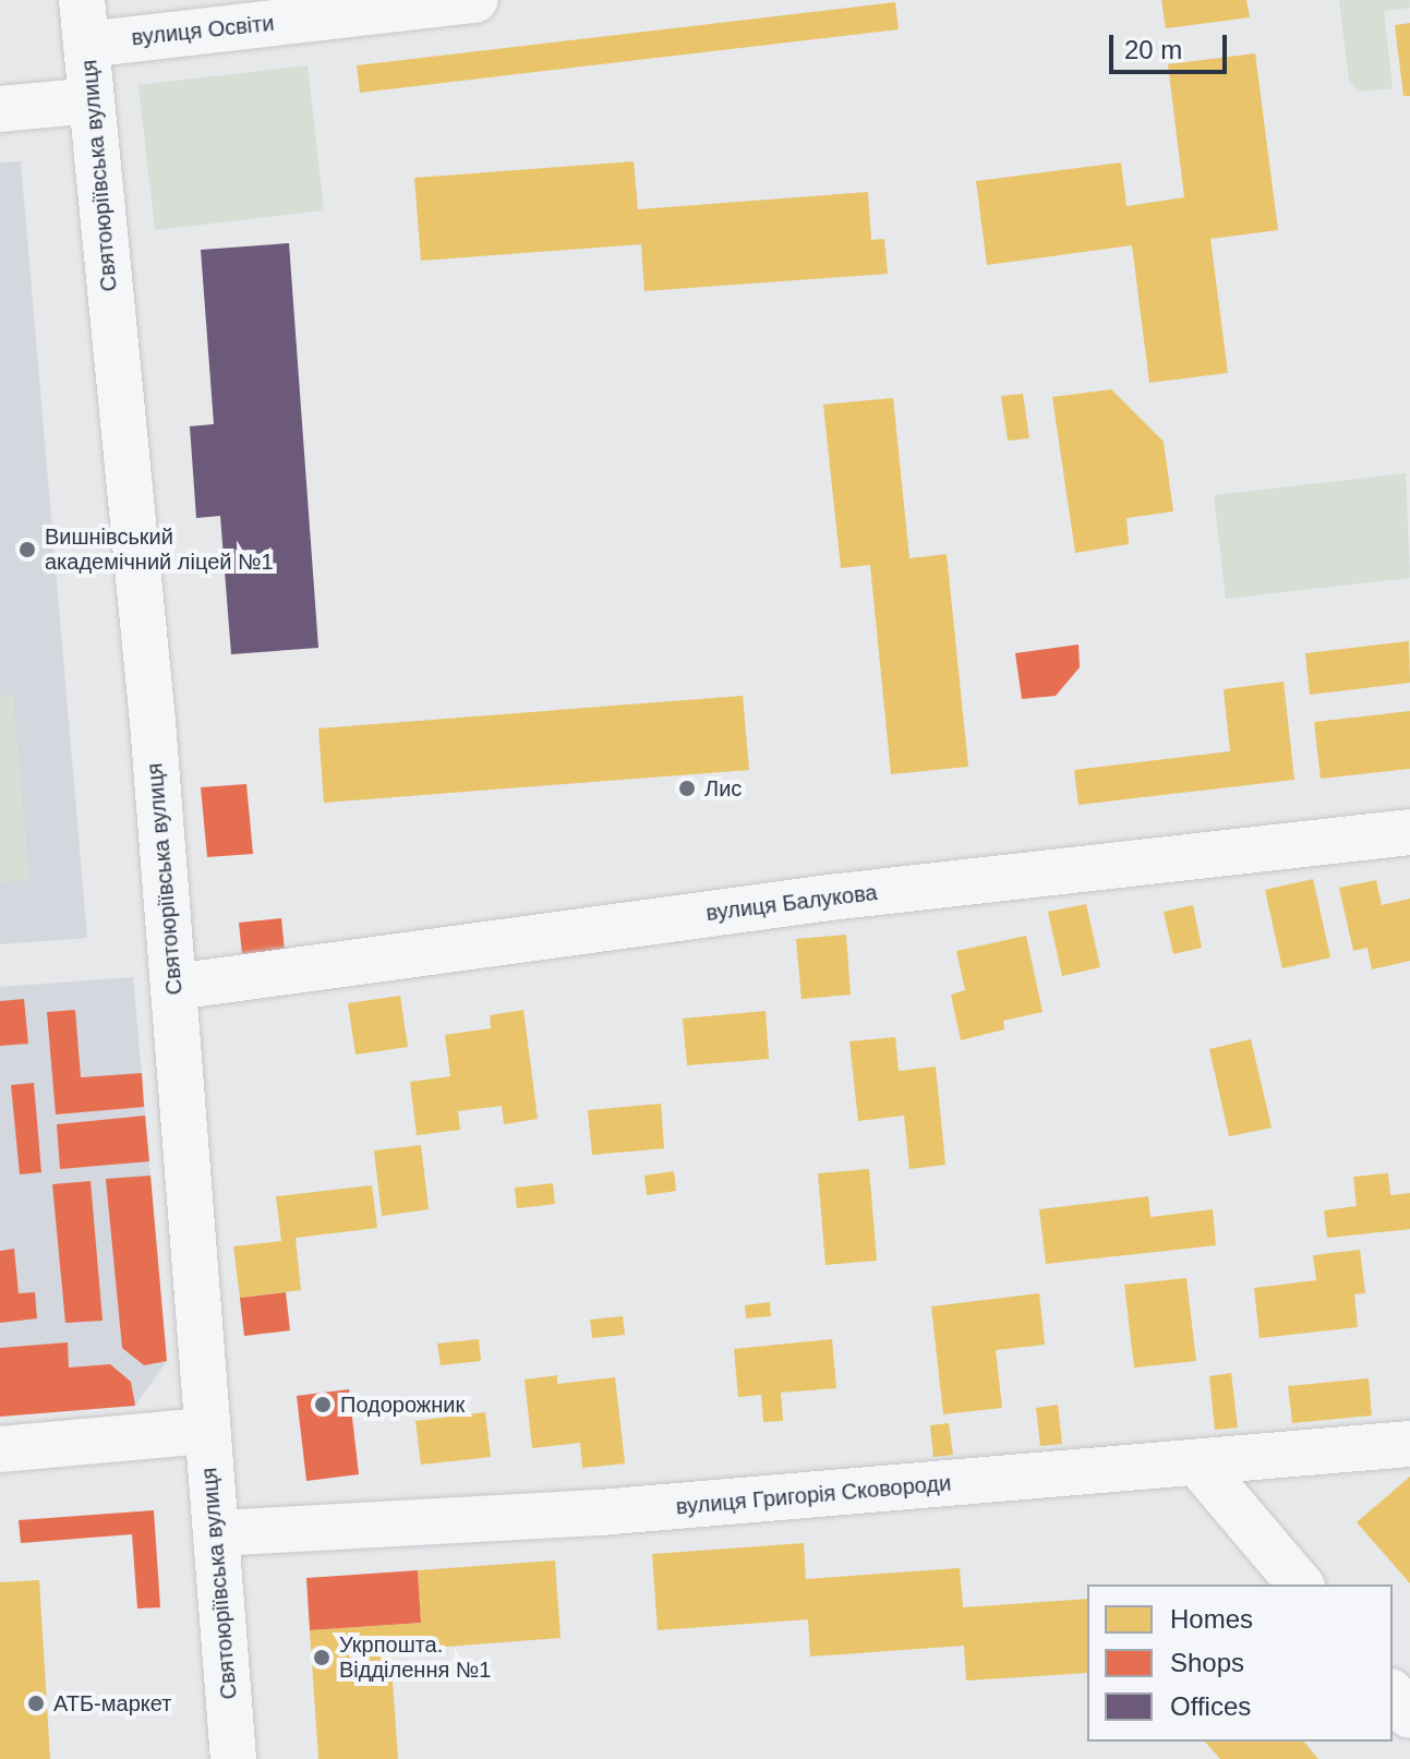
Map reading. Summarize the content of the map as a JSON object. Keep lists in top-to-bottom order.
{
  "streets": {
    "street": [
      "вулиця Освіти",
      "Святоюріївська вулиця",
      "вулиця Балукова",
      "вулиця Григорія Сковороди"
    ]
  },
  "crossings": [
    ["вулиця Освіти", "Святоюріївська вулиця"],
    ["Святоюріївська вулиця", "вулиця Балукова"],
    ["Святоюріївська вулиця", "вулиця Григорія Сковороди"]
  ],
  "places": [
    "Вишнівський академічний ліцей №1",
    "Лис",
    "Подорожник",
    "Укрпошта. Відділення №1",
    "АТБ-маркет"
  ],
  "legend": ["Homes", "Shops", "Offices"],
  "scale_bar": "20 m"
}
